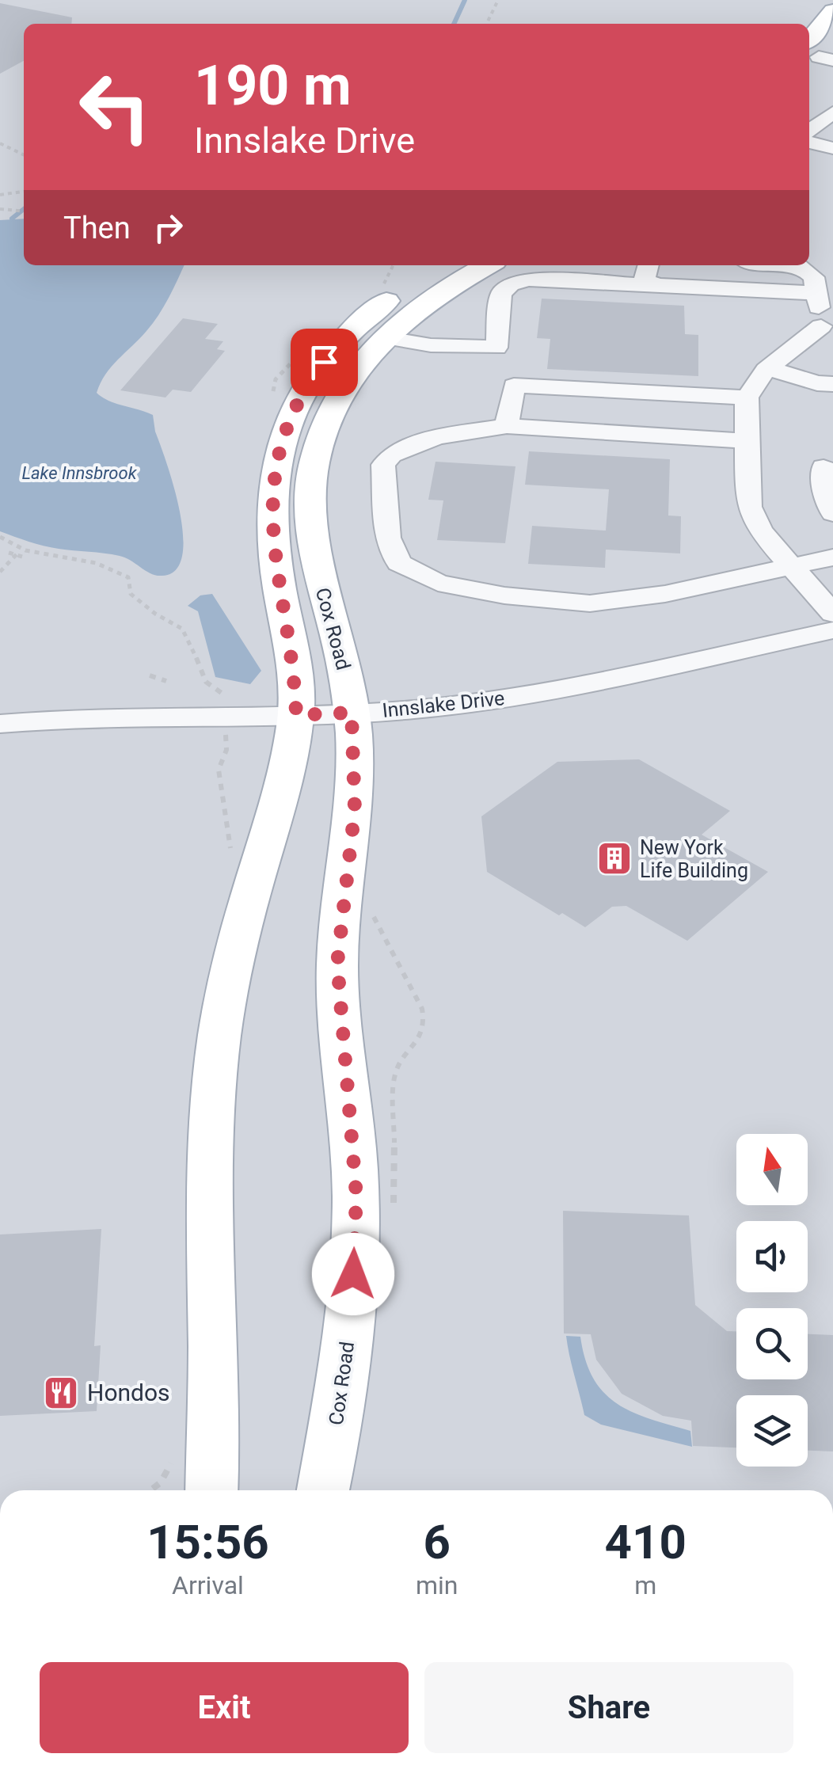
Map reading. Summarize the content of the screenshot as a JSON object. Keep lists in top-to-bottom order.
{
  "streets": {
    "main road": ["Cox Road"],
    "street": ["Innslake Drive"]
  },
  "crossings": [
    ["Cox Road", "Innslake Drive"]
  ],
  "water": ["Lake Innsbrook"],
  "places": {
    "building": ["New York Life Building"],
    "restaurant": ["Hondos"]
  },
  "north": "top",
  "page": {
    "turn": ["190 m", "Innslake Drive"],
    "then": "Then",
    "eta": [
      "15:56",
      "Arrival",
      "6",
      "min",
      "410",
      "m"
    ],
    "buttons": ["Exit", "Share"]
  }
}
